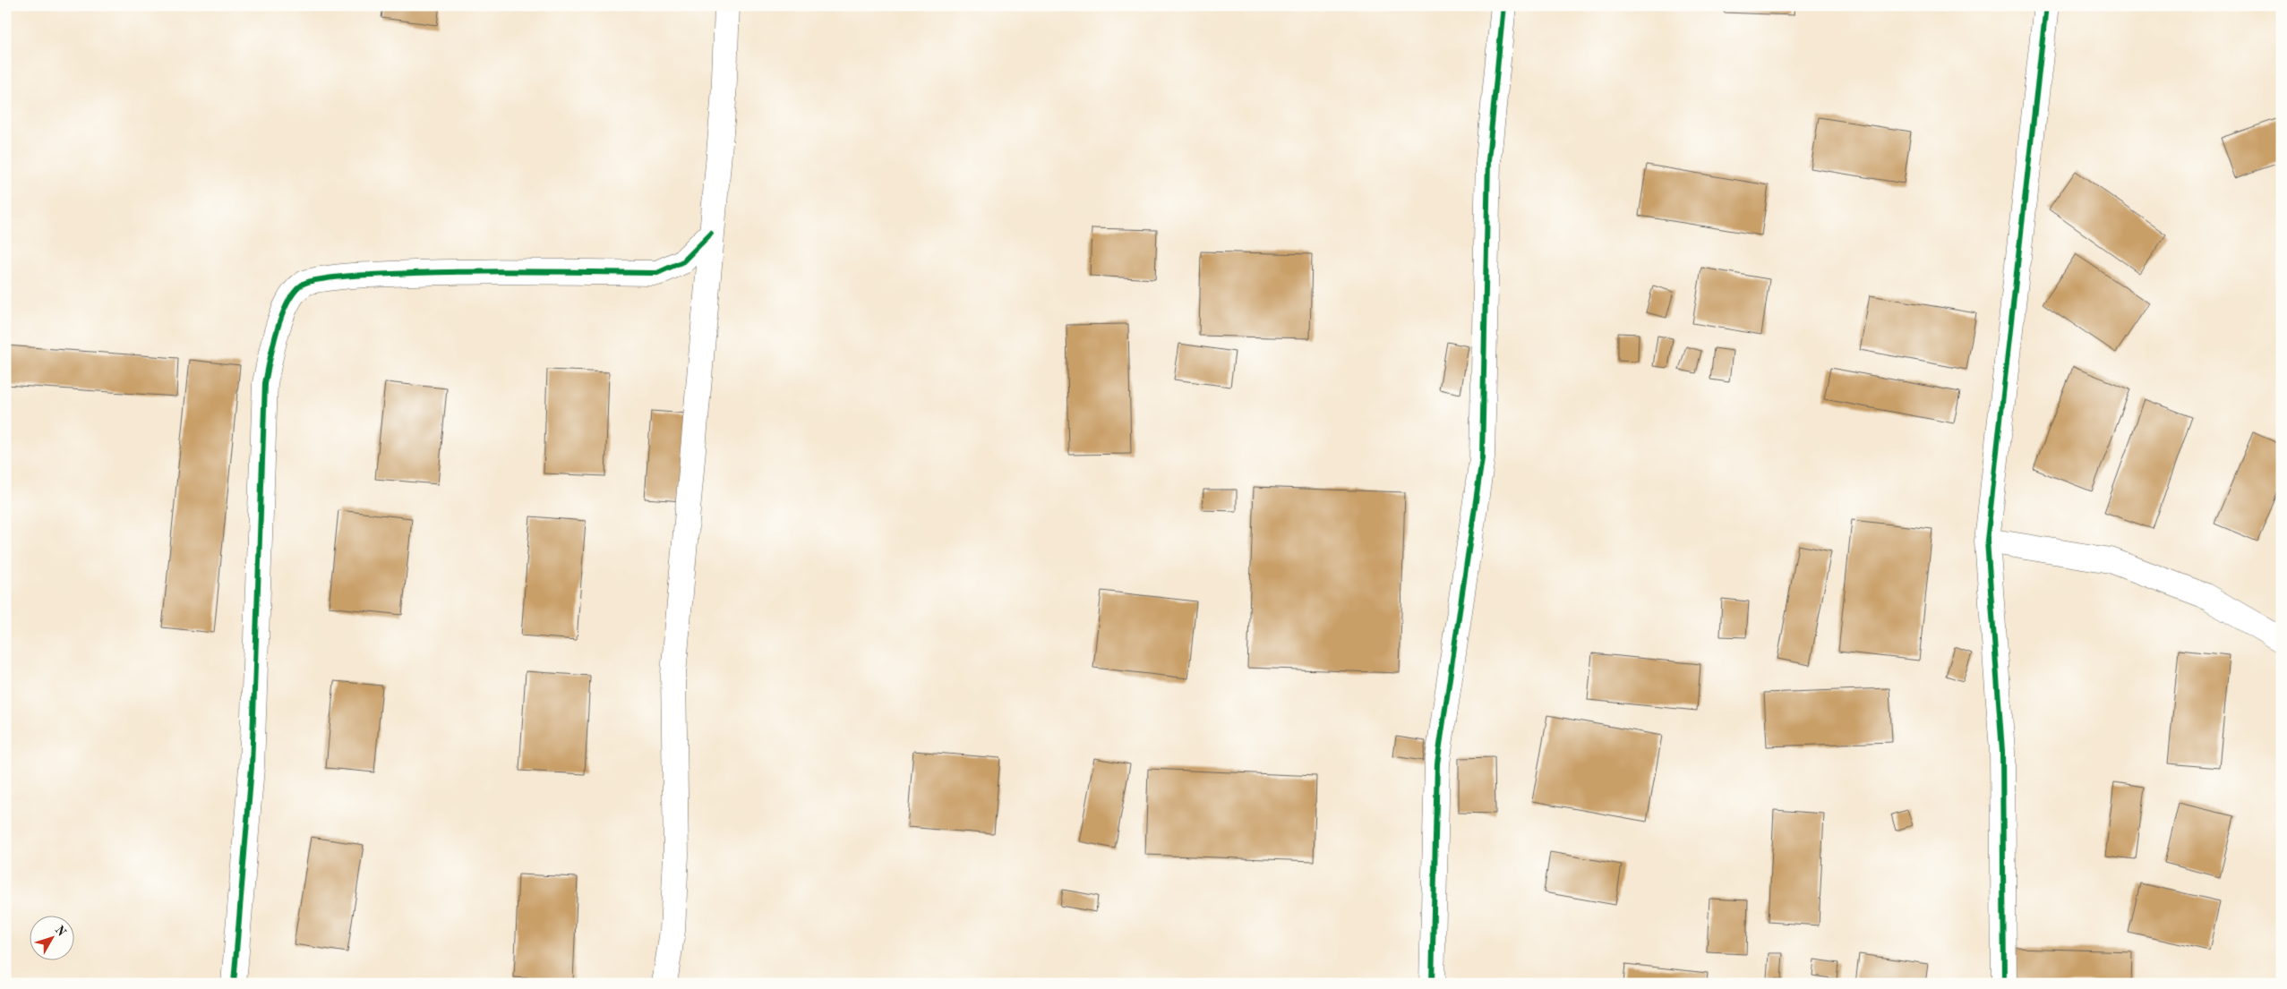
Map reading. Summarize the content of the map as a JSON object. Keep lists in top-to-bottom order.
{
  "north": "top right"
}
